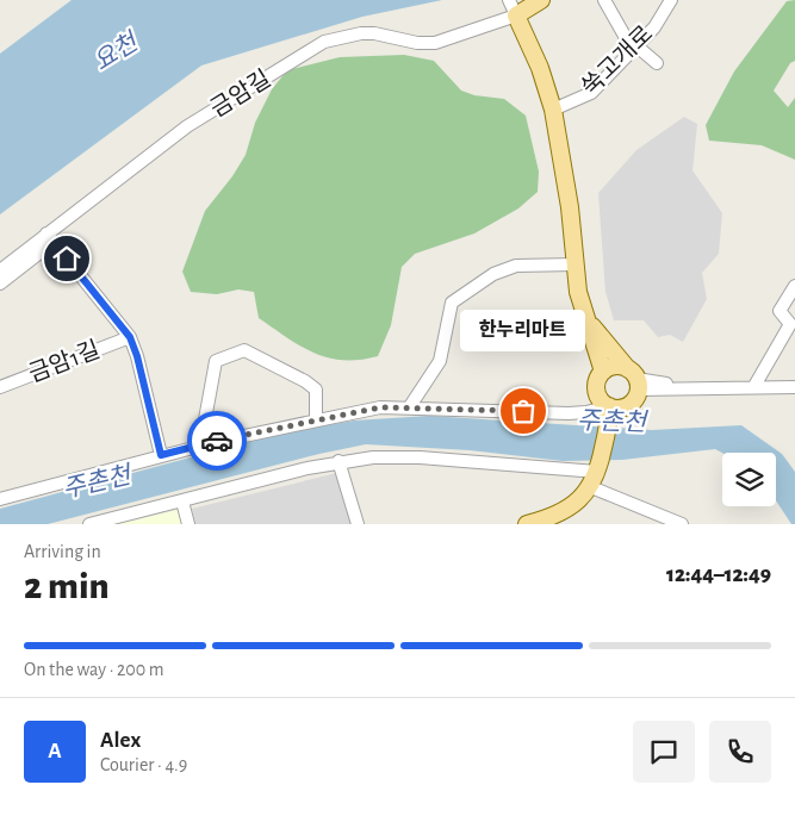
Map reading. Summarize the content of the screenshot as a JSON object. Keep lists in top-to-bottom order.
{
  "streets": {
    "main road": ["쑥고개로"],
    "street": ["금암길", "금암1길"]
  },
  "crossings": [
    ["쑥고개로", "금암길"],
    ["금암길", "금암1길"]
  ],
  "water": ["요천", "주촌천"],
  "places": ["한누리마트"],
  "page": {
    "bubble": "한누리마트",
    "heading": ["2 min", "Arriving in", "12:44–12:49"],
    "panel": ["Alex", "Courier · 4.9"],
    "bar": "On the way · 200 m",
    "round": "A"
  }
}
